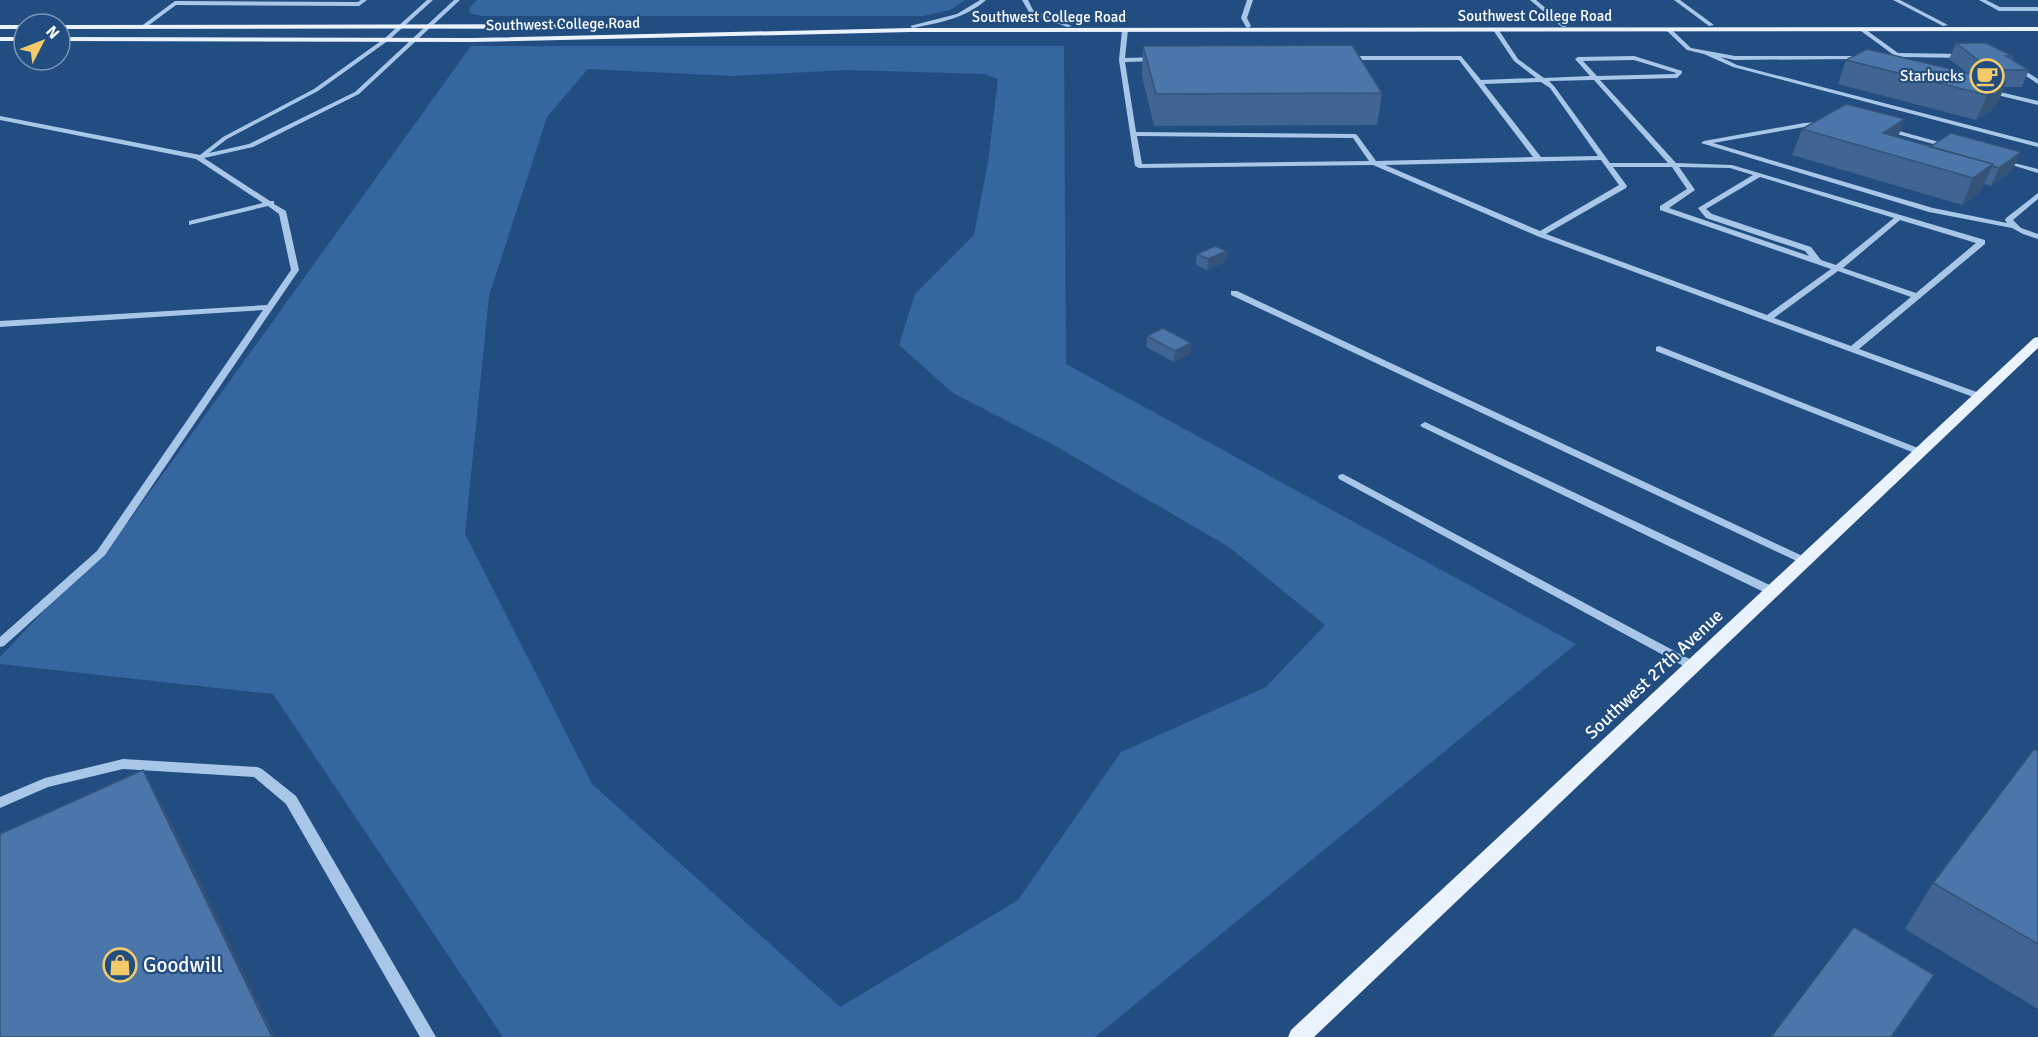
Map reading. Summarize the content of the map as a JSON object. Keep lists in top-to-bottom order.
{
  "streets": {
    "main road": ["Southwest College Road", "Southwest 27th Avenue"]
  },
  "places": {
    "cafe": ["Starbucks"],
    "shop": ["Goodwill"]
  },
  "north": "top right"
}
